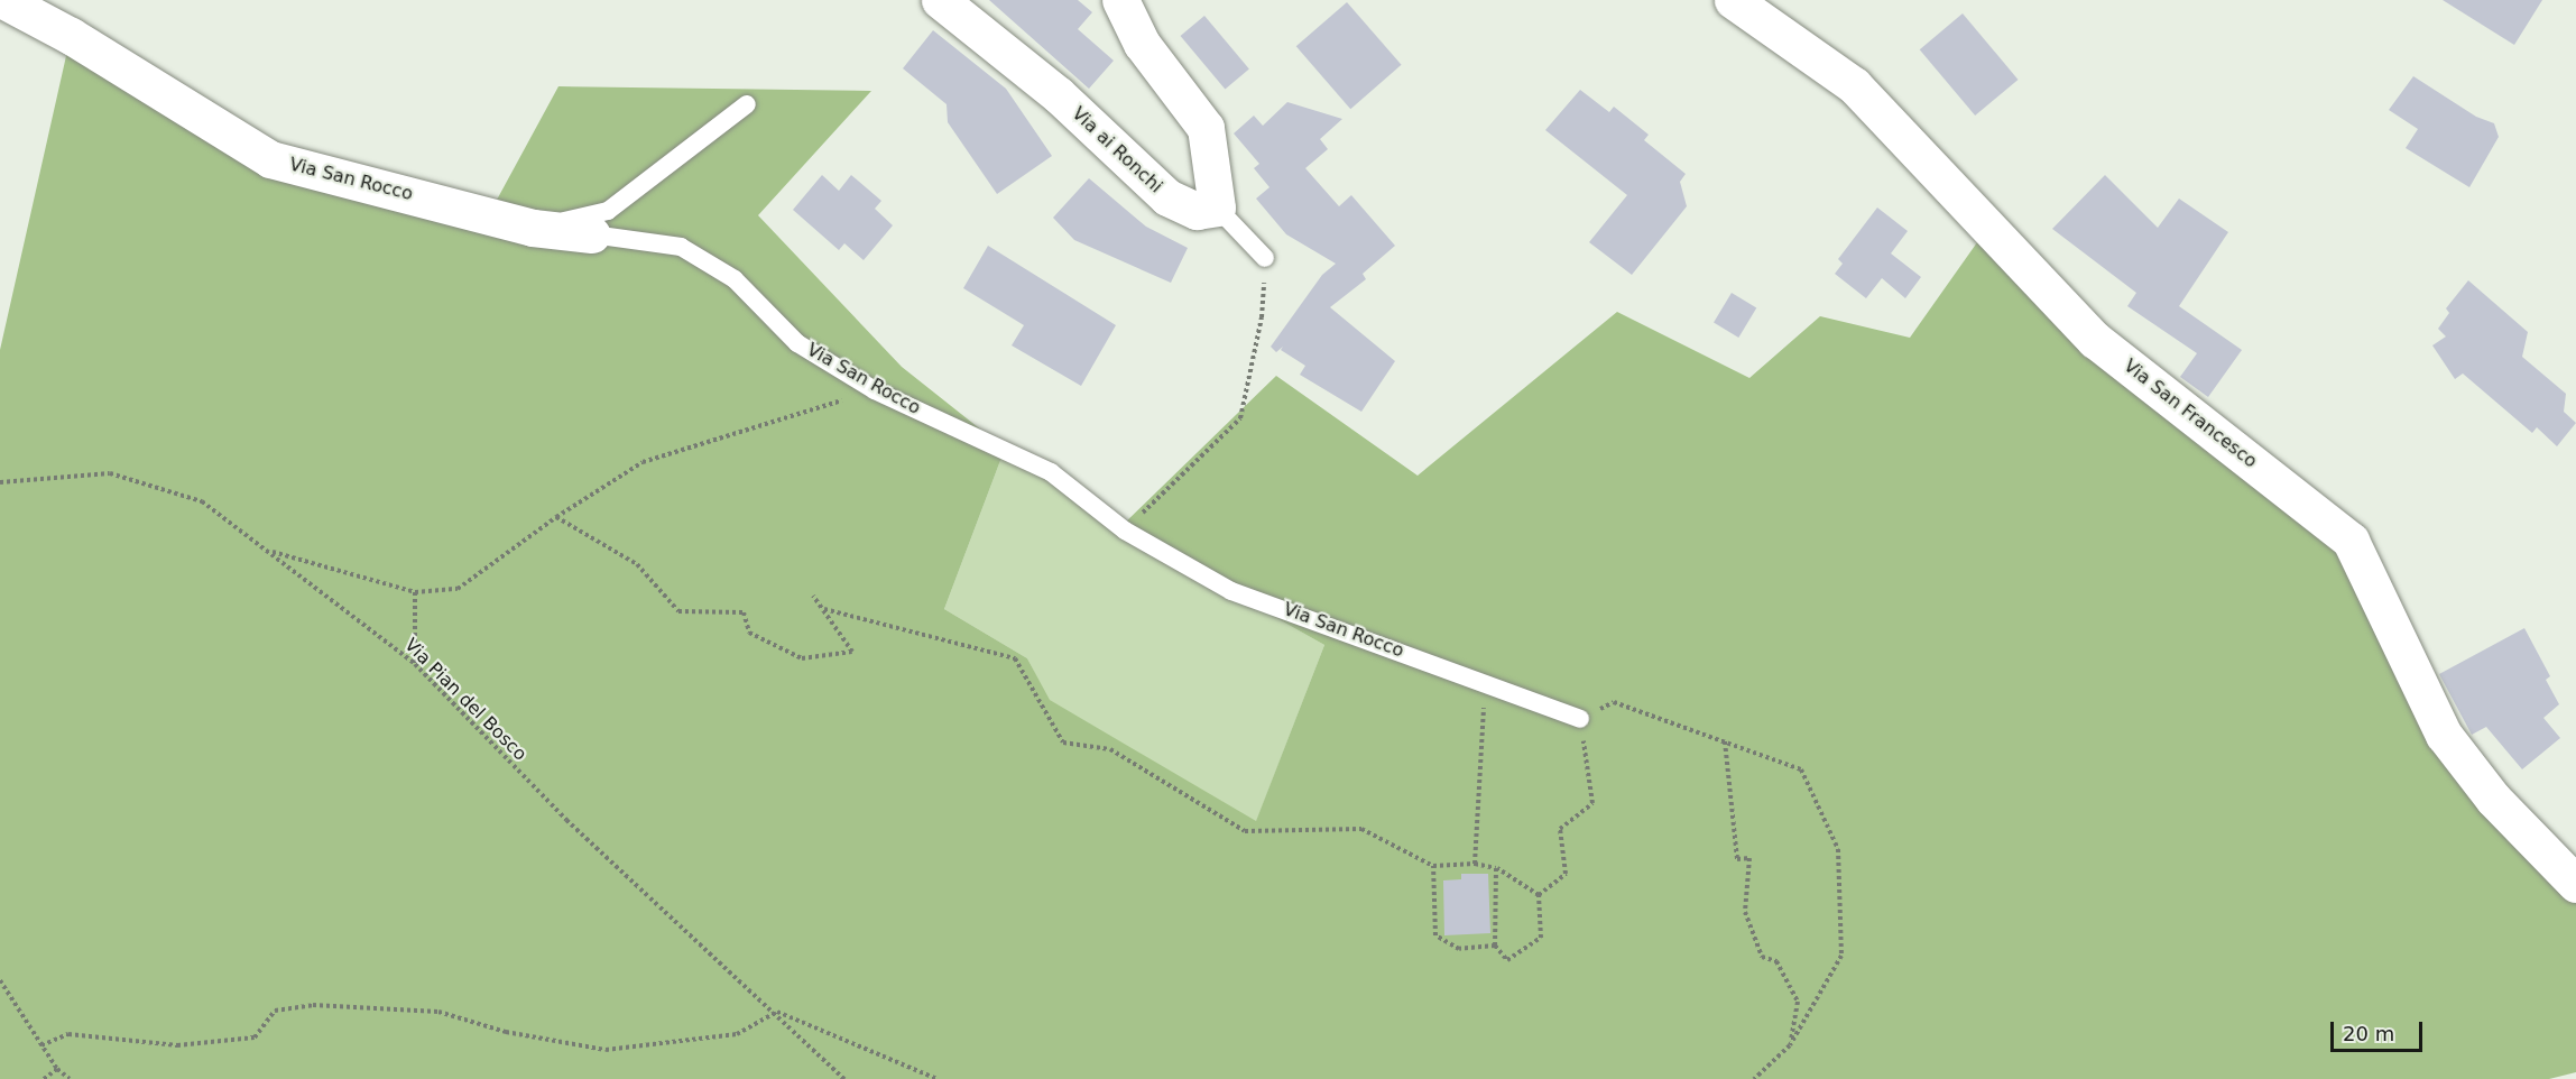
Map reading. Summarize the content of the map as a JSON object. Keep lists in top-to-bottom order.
{
  "streets": {
    "street": ["Via ai Ronchi", "Via San Rocco", "Via San Francesco"],
    "path": ["Via Pian del Bosco"]
  },
  "scale_bar": "20 m"
}
